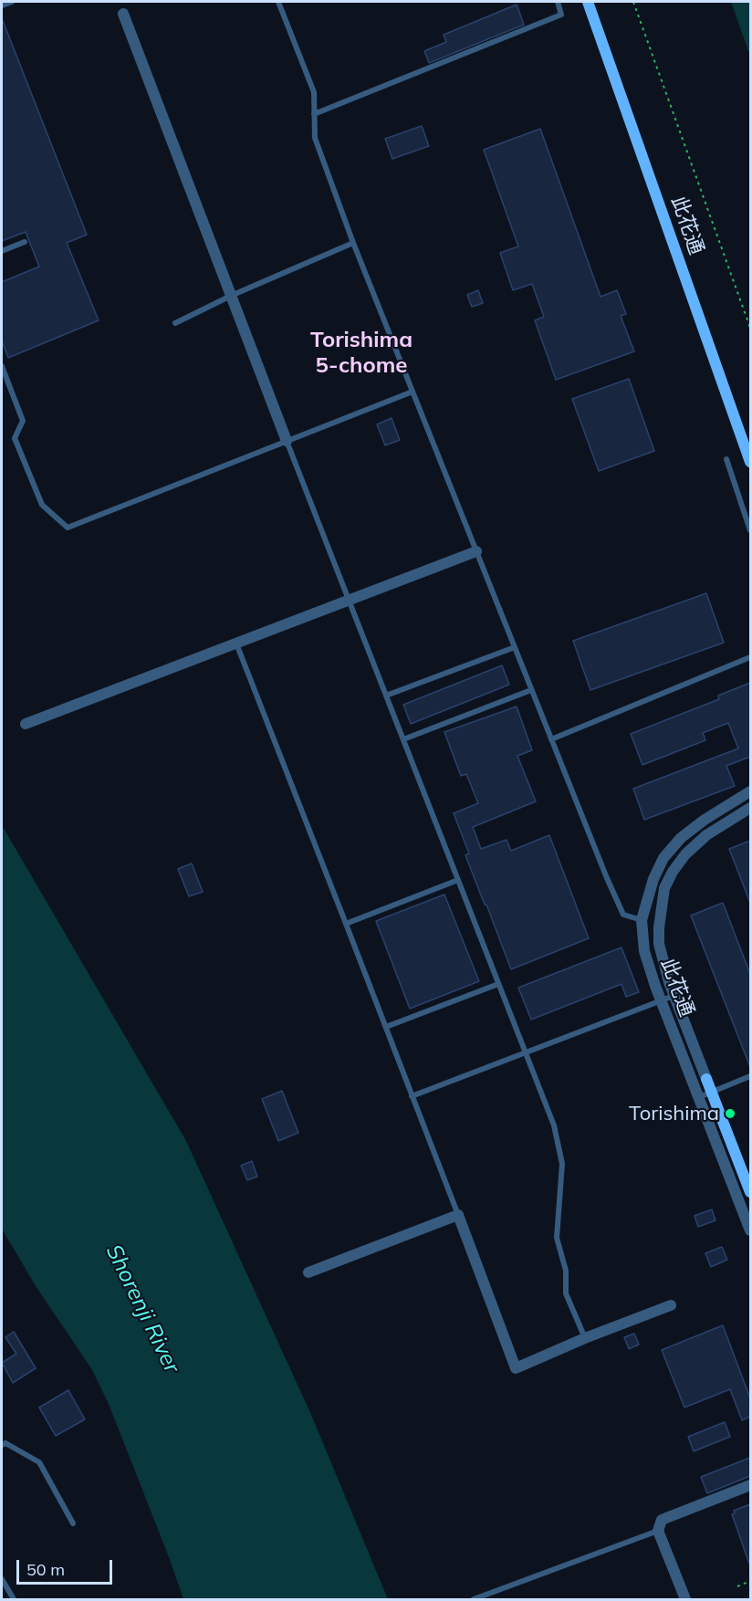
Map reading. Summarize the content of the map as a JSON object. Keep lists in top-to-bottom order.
{
  "streets": {
    "street": ["此花通"]
  },
  "districts": ["Torishima 5-chome"],
  "water": ["Shorenji River"],
  "places": ["Torishima"],
  "scale_bar": "50 m"
}
